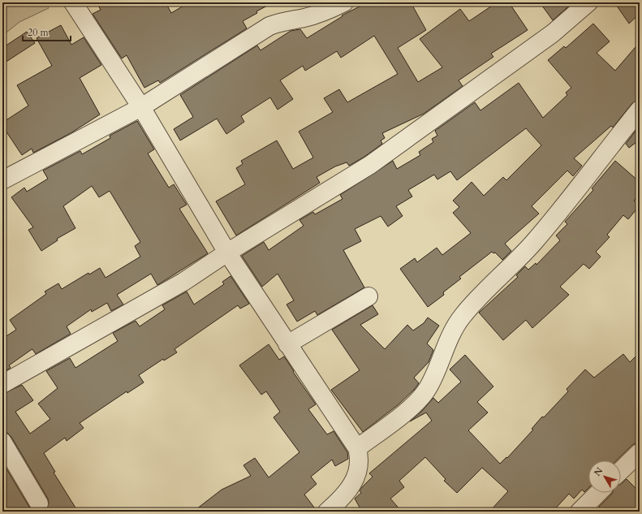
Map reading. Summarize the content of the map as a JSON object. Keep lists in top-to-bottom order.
{
  "scale_bar": "20 m",
  "north": "top left"
}
